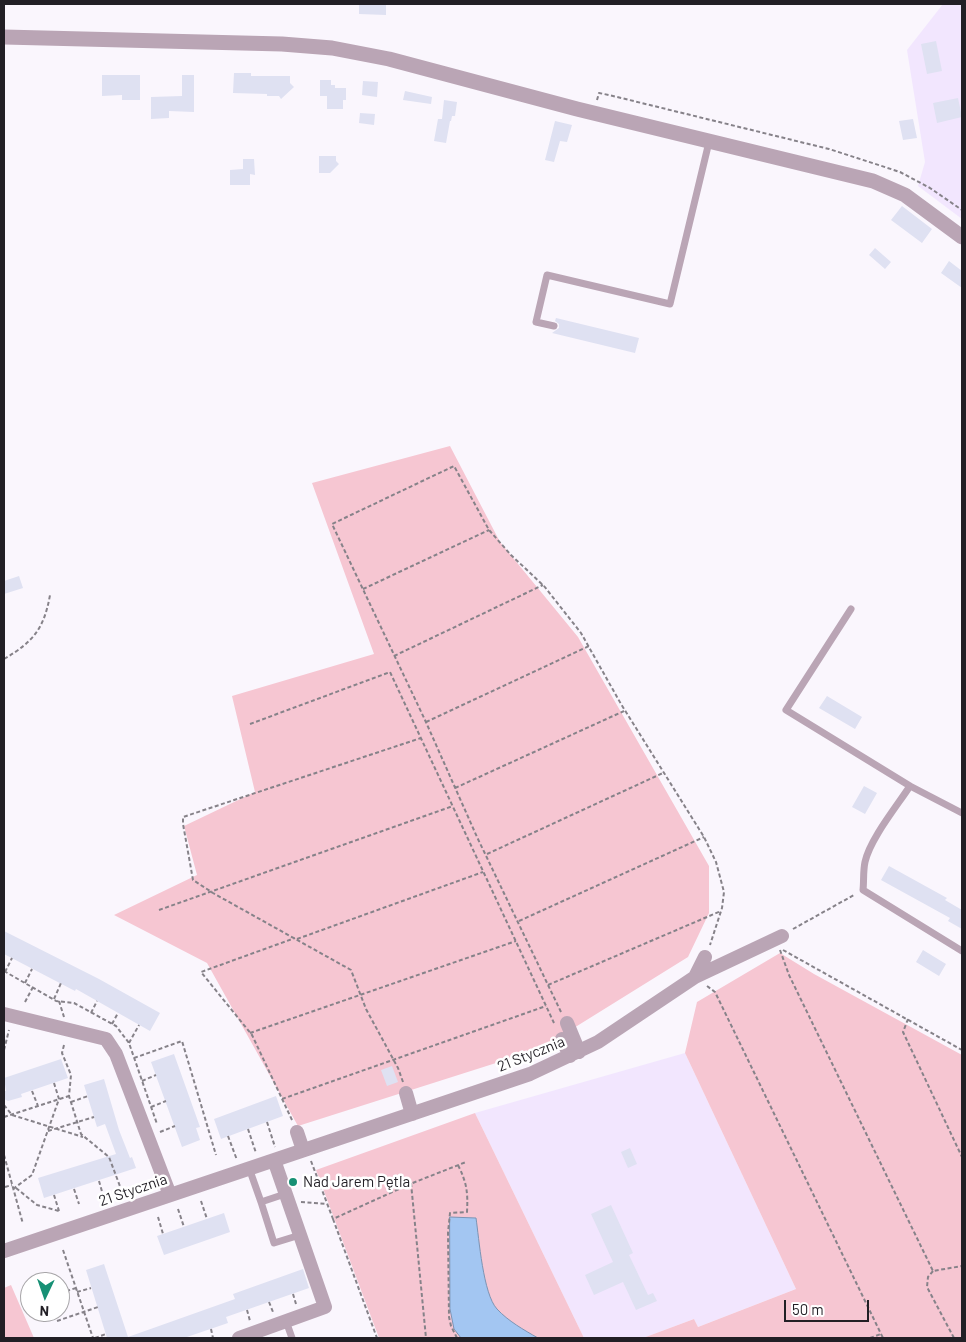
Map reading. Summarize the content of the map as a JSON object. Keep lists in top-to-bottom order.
{
  "streets": {
    "street": ["21 Stycznia"]
  },
  "places": ["Nad Jarem Pętla"],
  "scale_bar": "50 m",
  "north": "bottom"
}
